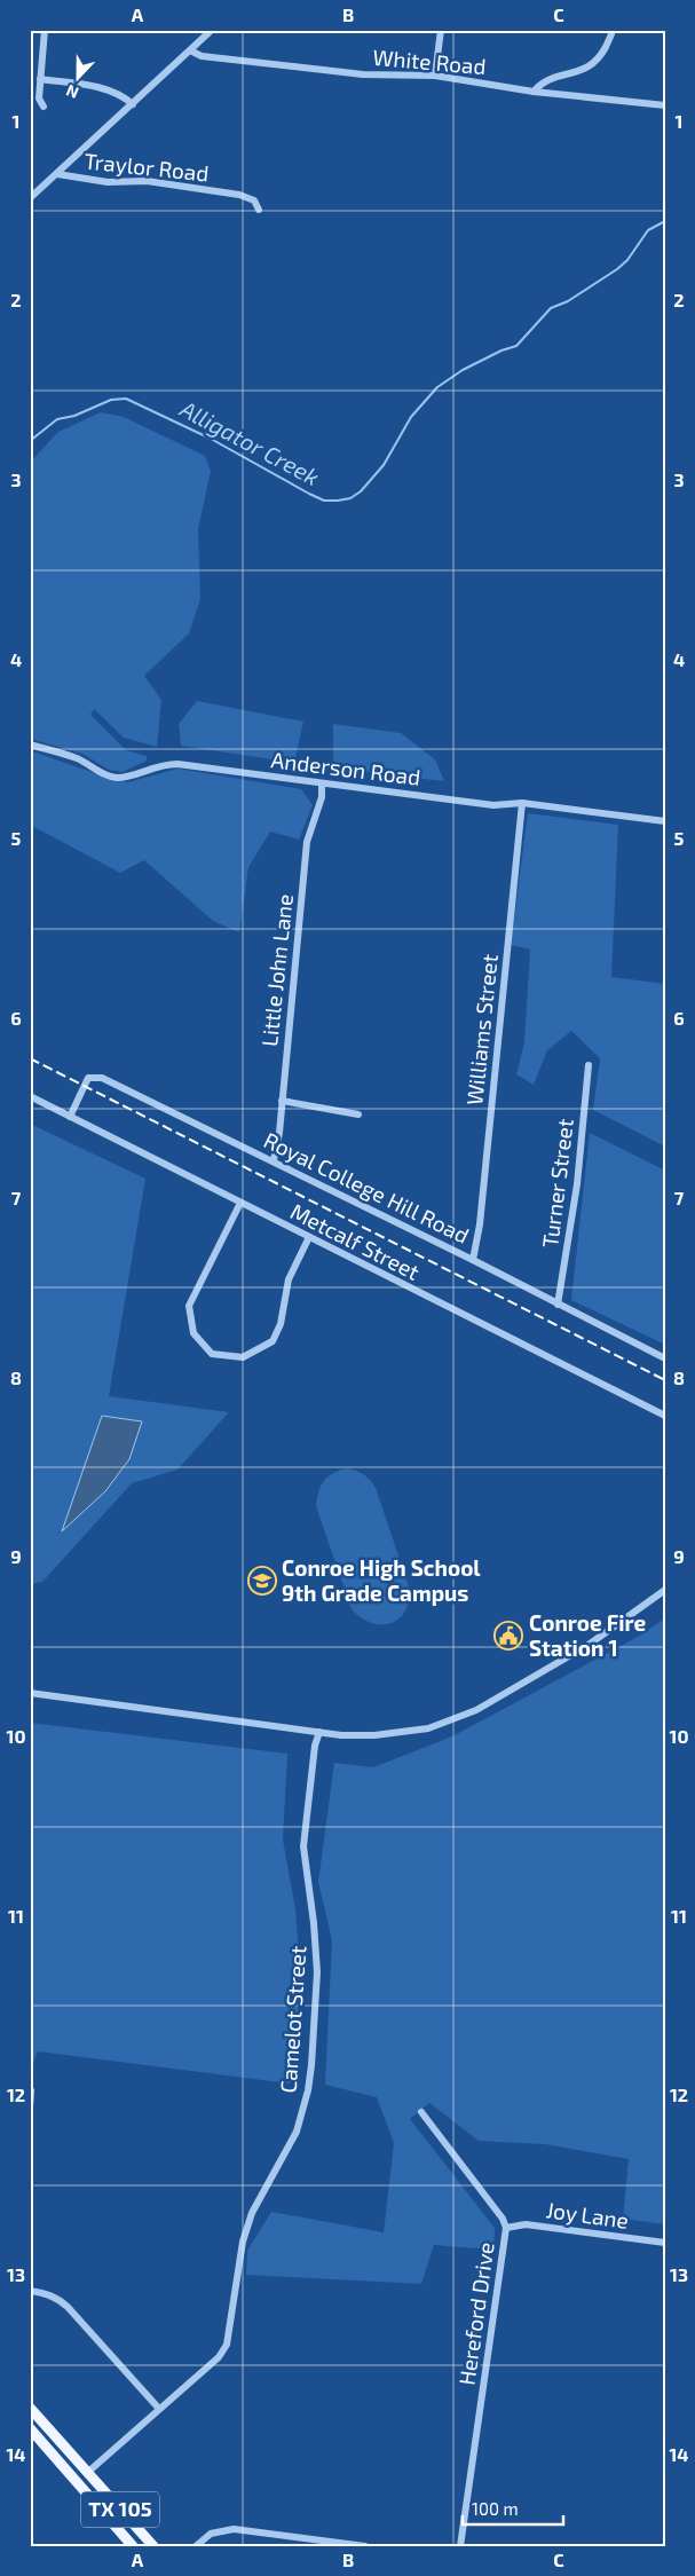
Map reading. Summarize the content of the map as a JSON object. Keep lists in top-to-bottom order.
{
  "streets": {
    "main road": ["TX 105"],
    "street": [
      "White Road",
      "Traylor Road",
      "Anderson Road",
      "Little John Lane",
      "Williams Street",
      "Turner Street",
      "Royal College Hill Road",
      "Metcalf Street",
      "Camelot Street",
      "Joy Lane",
      "Hereford Drive"
    ]
  },
  "crossings": [
    ["Anderson Road", "Little John Lane"],
    ["Anderson Road", "Williams Street"],
    ["Little John Lane", "Royal College Hill Road"],
    ["Williams Street", "Royal College Hill Road"],
    ["Turner Street", "Royal College Hill Road"],
    ["Royal College Hill Road", "Metcalf Street"],
    ["Camelot Street", "TX 105"],
    ["Joy Lane", "Hereford Drive"]
  ],
  "water": ["Alligator Creek"],
  "places": {
    "school or university": ["Conroe High School 9th Grade Campus"],
    "public building": ["Conroe Fire Station 1"]
  },
  "scale_bar": "100 m",
  "north": "bottom",
  "grid": {
    "columns": ["A", "B", "C"],
    "rows": [
      "1",
      "2",
      "3",
      "4",
      "5",
      "6",
      "7",
      "8",
      "9",
      "10",
      "11",
      "12",
      "13",
      "14"
    ]
  }
}
